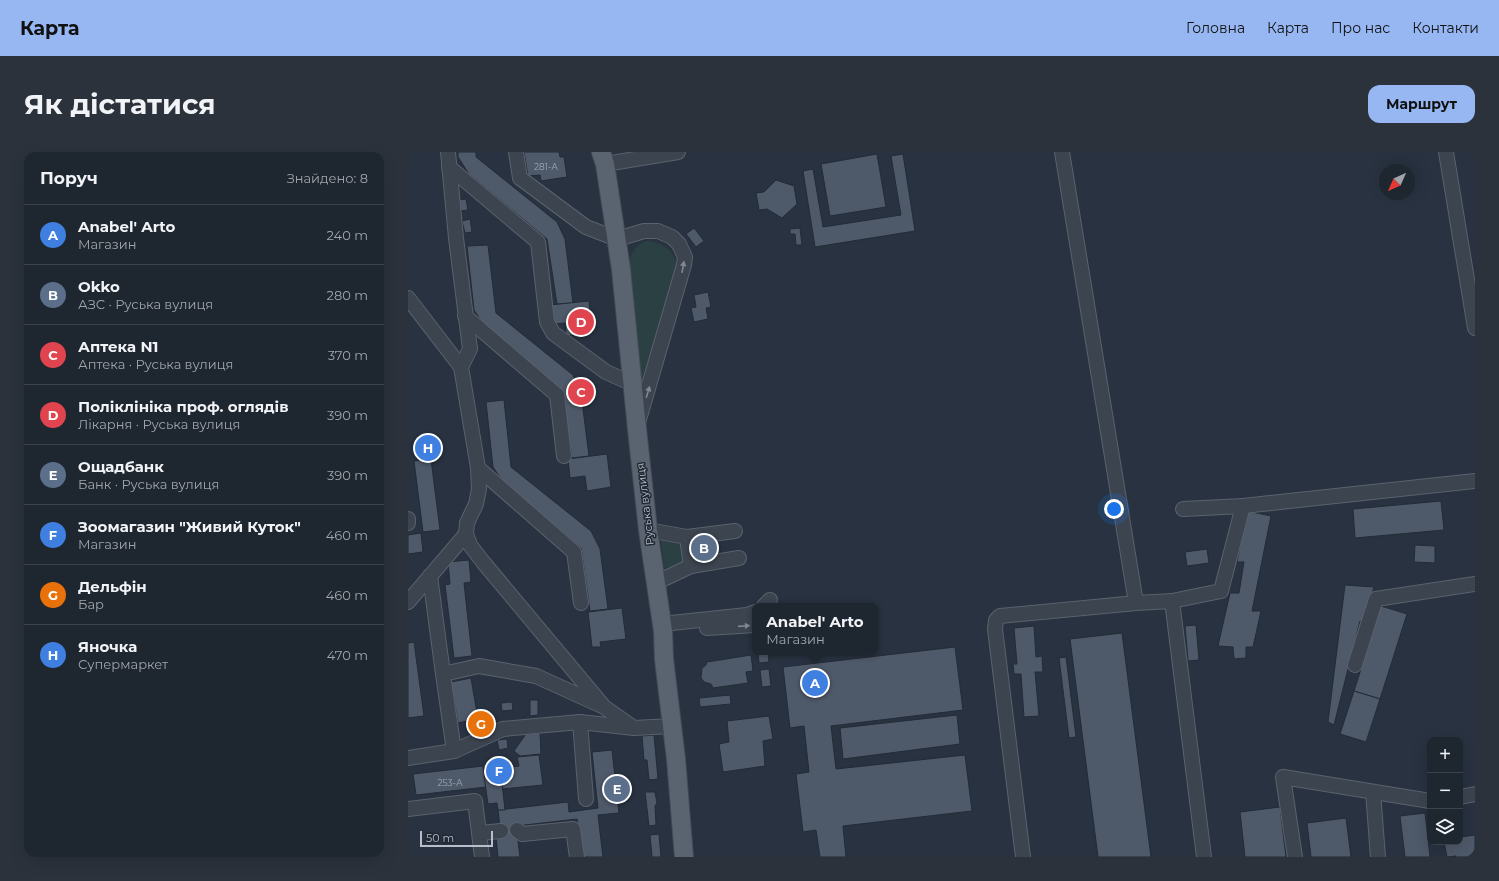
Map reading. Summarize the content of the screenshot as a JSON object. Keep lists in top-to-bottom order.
{
  "streets": {
    "main road": ["Руська вулиця"]
  },
  "house_numbers": ["281-А", "253-А"],
  "scale_bar": "50 m",
  "north": "bottom left",
  "page": {
    "header": "Карта",
    "nav": [
      "Головна",
      "Карта",
      "Про нас",
      "Контакти"
    ],
    "buttons": "Маршрут",
    "title": "Як дістатися",
    "heading": ["Поруч", "Знайдено: 8"],
    "list": [
      {
        "mark": "A",
        "name": "Anabel' Arto",
        "note": "Магазин",
        "value": "240 m"
      },
      {
        "mark": "B",
        "name": "Okko",
        "note": "АЗС · Руська вулиця",
        "value": "280 m"
      },
      {
        "mark": "C",
        "name": "Аптека N1",
        "note": "Аптека · Руська вулиця",
        "value": "370 m"
      },
      {
        "mark": "D",
        "name": "Поліклініка проф. оглядів",
        "note": "Лікарня · Руська вулиця",
        "value": "390 m"
      },
      {
        "mark": "E",
        "name": "Ощадбанк",
        "note": "Банк · Руська вулиця",
        "value": "390 m"
      },
      {
        "mark": "F",
        "name": "Зоомагазин \"Живий Куток\"",
        "note": "Магазин",
        "value": "460 m"
      },
      {
        "mark": "G",
        "name": "Дельфін",
        "note": "Бар",
        "value": "460 m"
      },
      {
        "mark": "H",
        "name": "Яночка",
        "note": "Супермаркет",
        "value": "470 m"
      }
    ],
    "pins": [
      "D",
      "C",
      "H",
      "B",
      "A",
      "G",
      "F",
      "E"
    ],
    "popup": ["Anabel' Arto", "Магазин"],
    "map_buttons": ["+", "−"],
    "scale": "50 m"
  }
}
